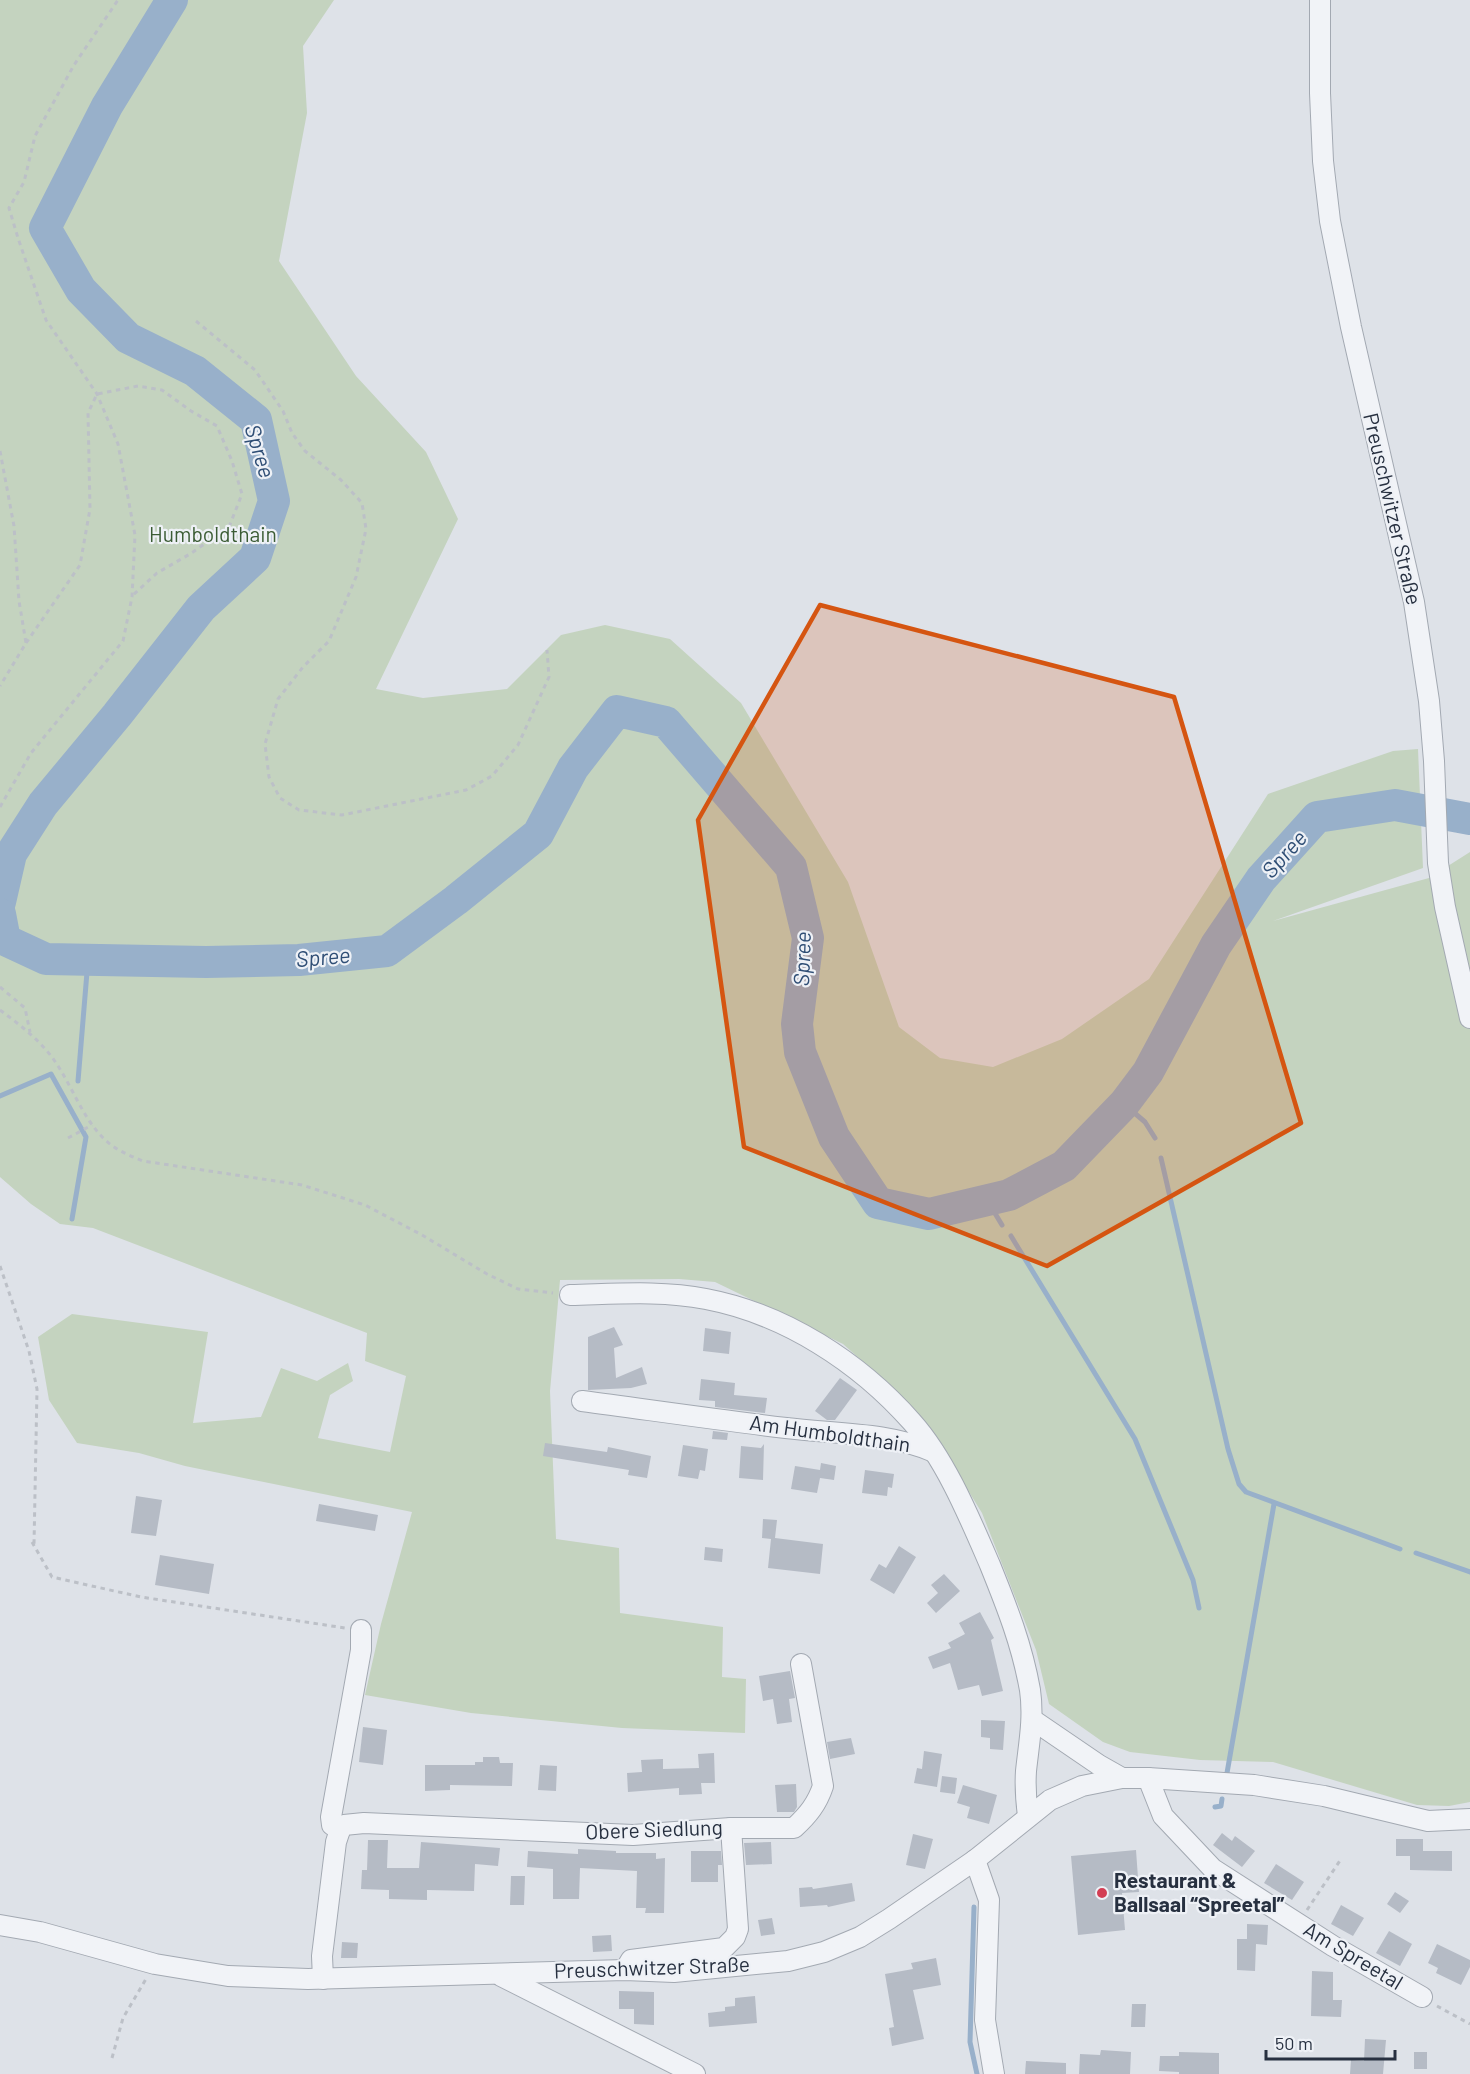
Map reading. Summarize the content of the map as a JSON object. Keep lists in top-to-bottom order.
{
  "streets": {
    "street": [
      "Preuschwitzer Straße",
      "Am Humboldthain",
      "Obere Siedlung",
      "Am Spreetal"
    ]
  },
  "crossings": [
    ["Preuschwitzer Straße", "Am Humboldthain"],
    ["Preuschwitzer Straße", "Am Spreetal"]
  ],
  "water": ["Spree"],
  "parks": ["Humboldthain"],
  "places": ["Restaurant & Ballsaal “Spreetal”"],
  "scale_bar": "50 m"
}
